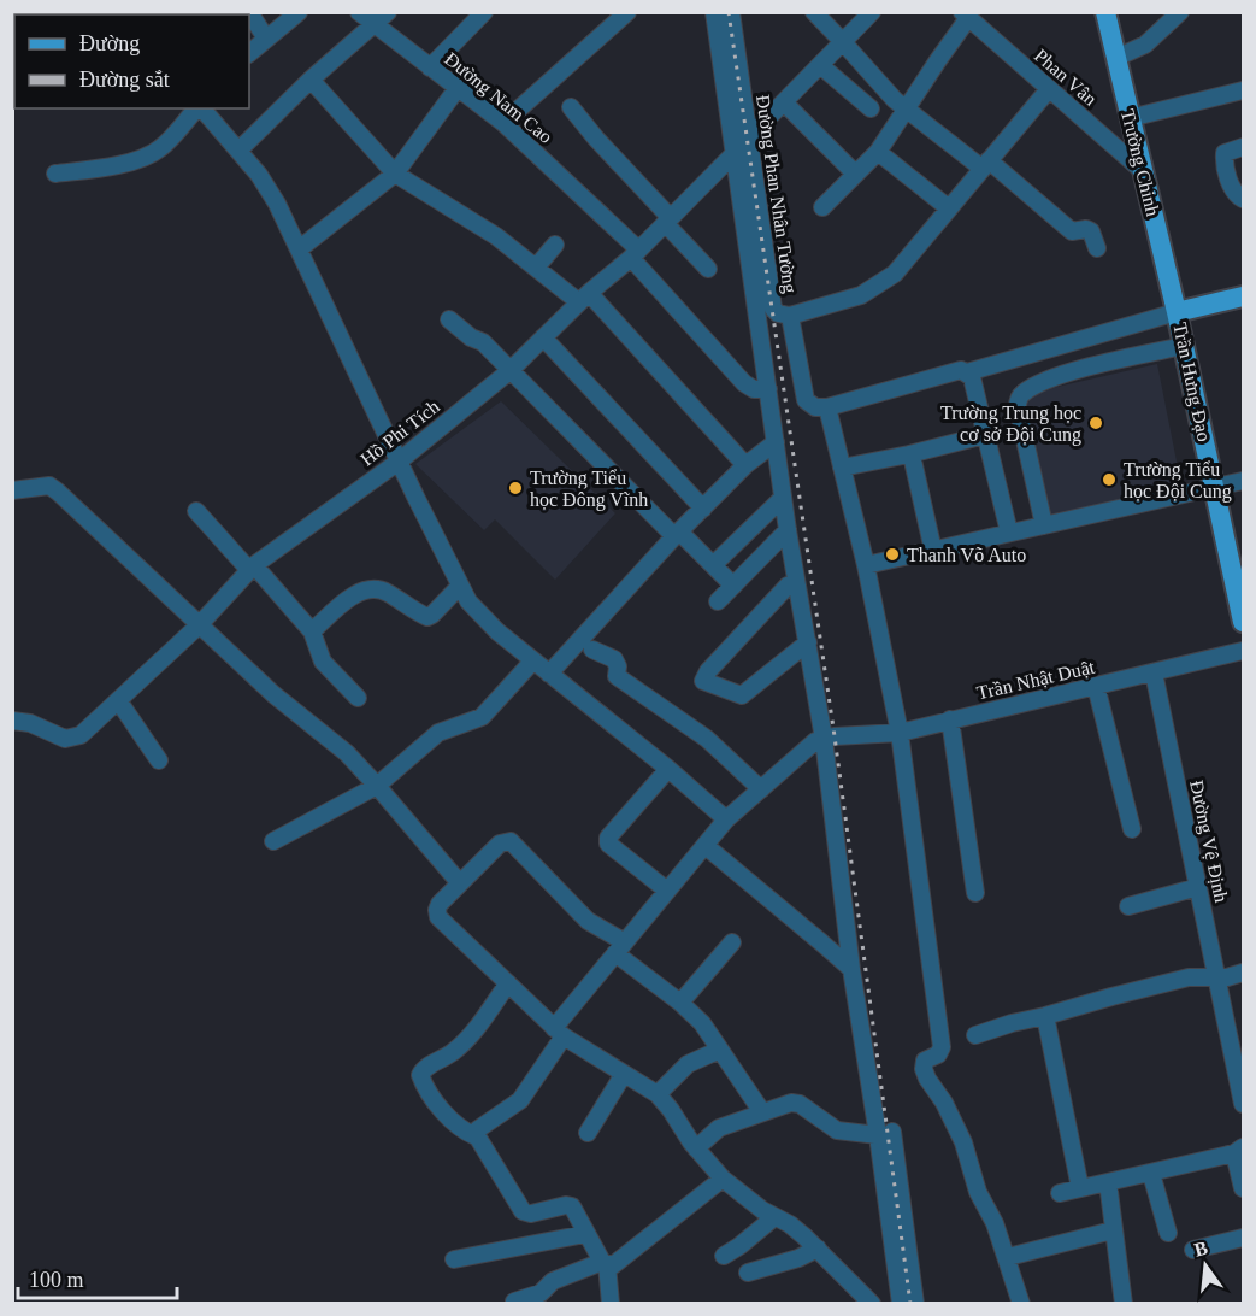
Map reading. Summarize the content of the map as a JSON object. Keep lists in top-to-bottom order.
{
  "streets": {
    "main road": ["Trường Chinh", "Trần Hưng Đạo"],
    "street": [
      "Phan Vân",
      "Đường Nam Cao",
      "Đường Phan Nhân Tường",
      "Hồ Phi Tích",
      "Trần Nhật Duật",
      "Đường Vệ Định"
    ]
  },
  "crossings": [
    ["Phan Vân", "Trường Chinh"],
    ["Đường Nam Cao", "Hồ Phi Tích"],
    ["Trường Chinh", "Trần Hưng Đạo"],
    ["Trần Nhật Duật", "Đường Vệ Định"]
  ],
  "places": [
    "Trường Trung học cơ sở Đội Cung",
    "Trường Tiểu học Đội Cung",
    "Trường Tiểu học Đông Vĩnh",
    "Thanh Võ Auto"
  ],
  "legend": ["Đường", "Đường sắt"],
  "scale_bar": "100 m",
  "north": "top"
}
